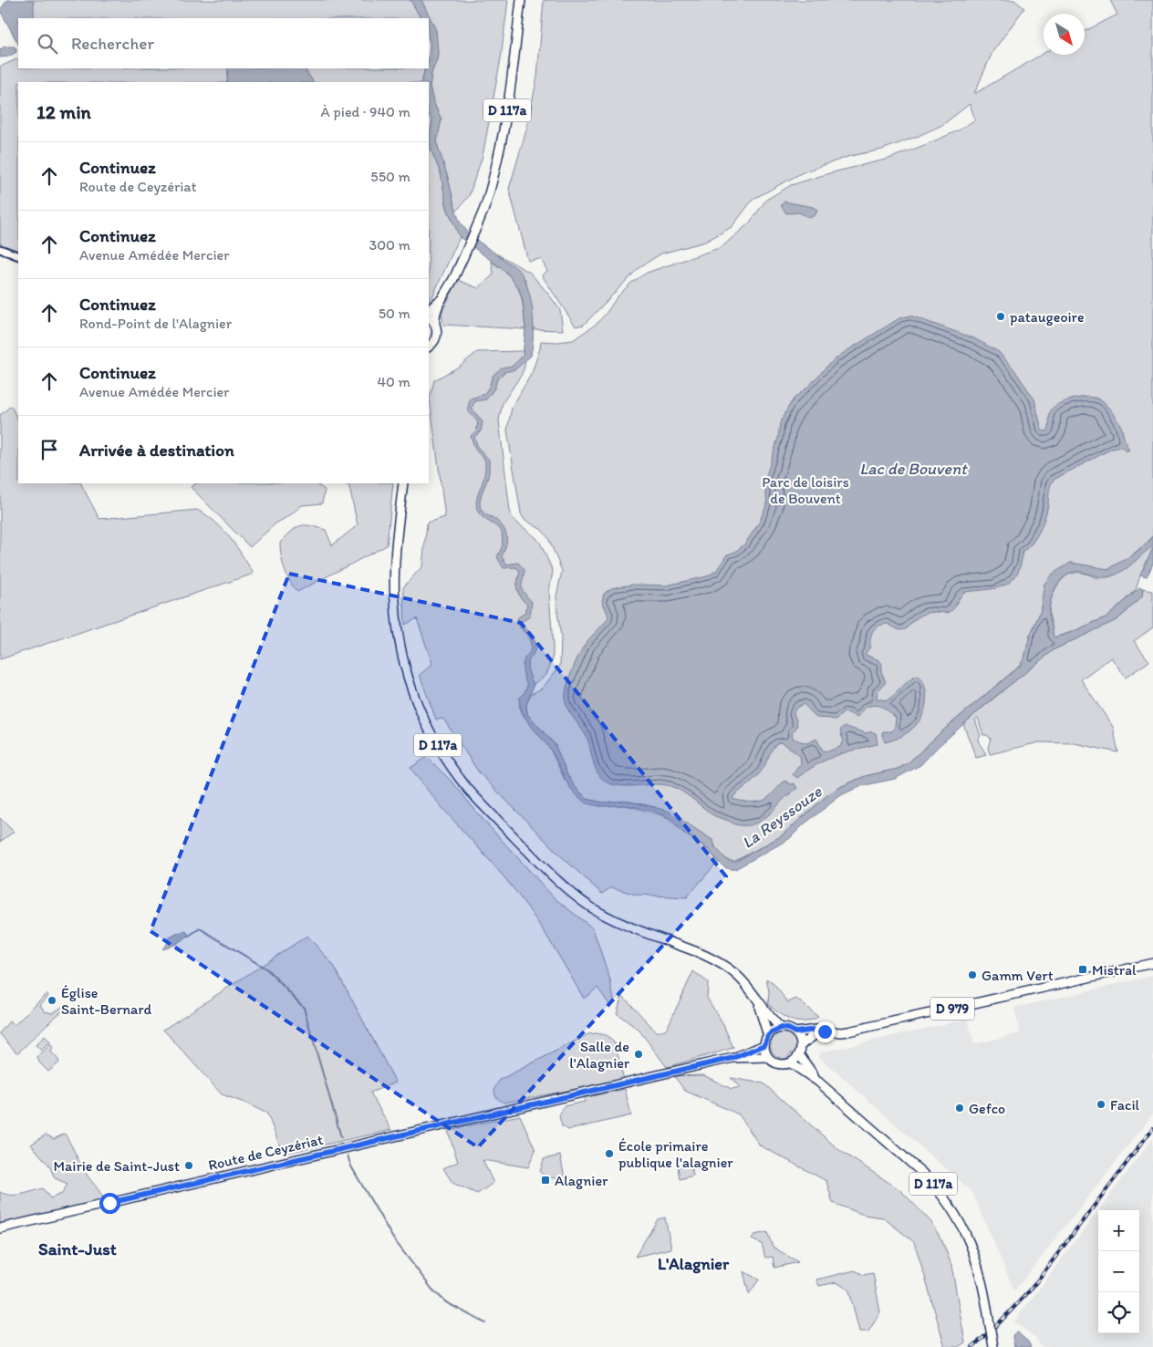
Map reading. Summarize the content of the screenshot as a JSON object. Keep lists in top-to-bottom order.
{
  "streets": {
    "main road": ["D 117a", "D 979", "Route de Ceyzériat"]
  },
  "crossings": [
    ["D 117a", "D 979"]
  ],
  "districts": ["Saint-Just", "L'Alagnier"],
  "water": ["Lac de Bouvent", "La Reyssouze"],
  "parks": ["Parc de loisirs de Bouvent"],
  "places": {
    "other": [
      "pataugeoire",
      "Gamm Vert",
      "Église Saint-Bernard",
      "Salle de l'Alagnier",
      "Facil",
      "Gefco",
      "École primaire publique l'alagnier",
      "Mairie de Saint-Just"
    ],
    "transit": ["Mistral", "Alagnier"]
  },
  "north": "bottom right",
  "page": {
    "search": "Rechercher",
    "heading": ["12 min", "À pied · 940 m"],
    "list": [
      ["Continuez", "Route de Ceyzériat", "550 m"],
      ["Continuez", "Avenue Amédée Mercier", "300 m"],
      ["Continuez", "Rond-Point de l'Alagnier", "50 m"],
      ["Continuez", "Avenue Amédée Mercier", "40 m"],
      "Arrivée à destination"
    ],
    "map_buttons": ["+", "−"]
  }
}
